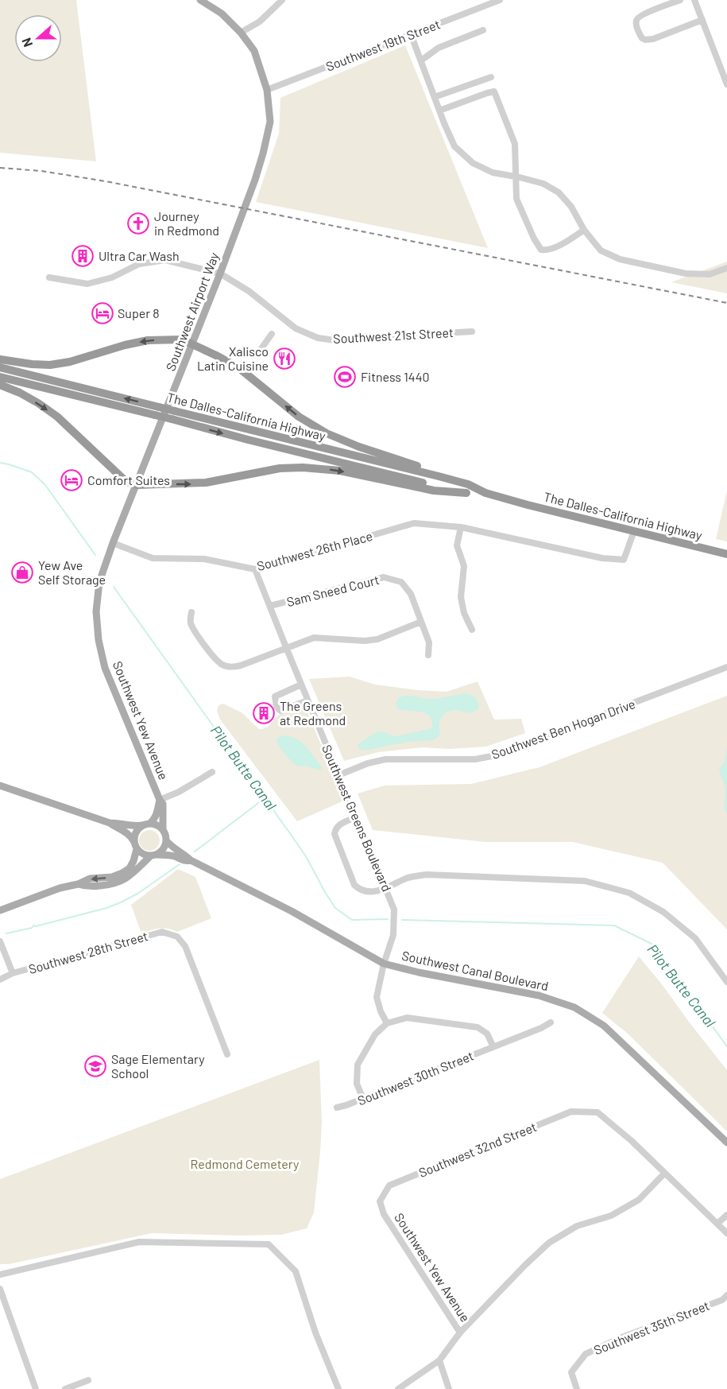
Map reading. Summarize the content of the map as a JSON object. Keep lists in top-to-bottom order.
{
  "streets": {
    "highway": ["The Dalles-California Highway"],
    "main road": ["Southwest Airport Way", "Southwest Yew Avenue", "Southwest Canal Boulevard"],
    "street": [
      "Southwest 19th Street",
      "Southwest 21st Street",
      "Southwest 26th Place",
      "Sam Sneed Court",
      "Southwest Ben Hogan Drive",
      "Southwest Greens Boulevard",
      "Southwest 28th Street",
      "Southwest 30th Street",
      "Southwest 32nd Street",
      "Southwest 35th Street"
    ]
  },
  "crossings": [
    ["Southwest 19th Street", "Southwest Airport Way"],
    ["Southwest Airport Way", "Southwest 21st Street"],
    ["Southwest Airport Way", "Southwest Yew Avenue"],
    ["The Dalles-California Highway", "Southwest 26th Place"],
    ["Southwest 26th Place", "Southwest Yew Avenue"],
    ["Southwest 26th Place", "Southwest Greens Boulevard"],
    ["Sam Sneed Court", "Southwest Greens Boulevard"],
    ["Southwest Yew Avenue", "Southwest Canal Boulevard"],
    ["Southwest Yew Avenue", "Southwest 32nd Street"],
    ["Southwest Ben Hogan Drive", "Southwest Greens Boulevard"],
    ["Southwest Greens Boulevard", "Southwest Canal Boulevard"]
  ],
  "water": ["Pilot Butte Canal"],
  "parks": ["Redmond Cemetery"],
  "places": {
    "church": ["Journey in Redmond"],
    "building": ["Ultra Car Wash", "The Greens at Redmond"],
    "hotel": ["Super 8", "Comfort Suites"],
    "restaurant": ["Xalisco Latin Cuisine"],
    "sports": ["Fitness 1440"],
    "shop": ["Yew Ave Self Storage"],
    "school or university": ["Sage Elementary School"]
  },
  "north": "left"
}
